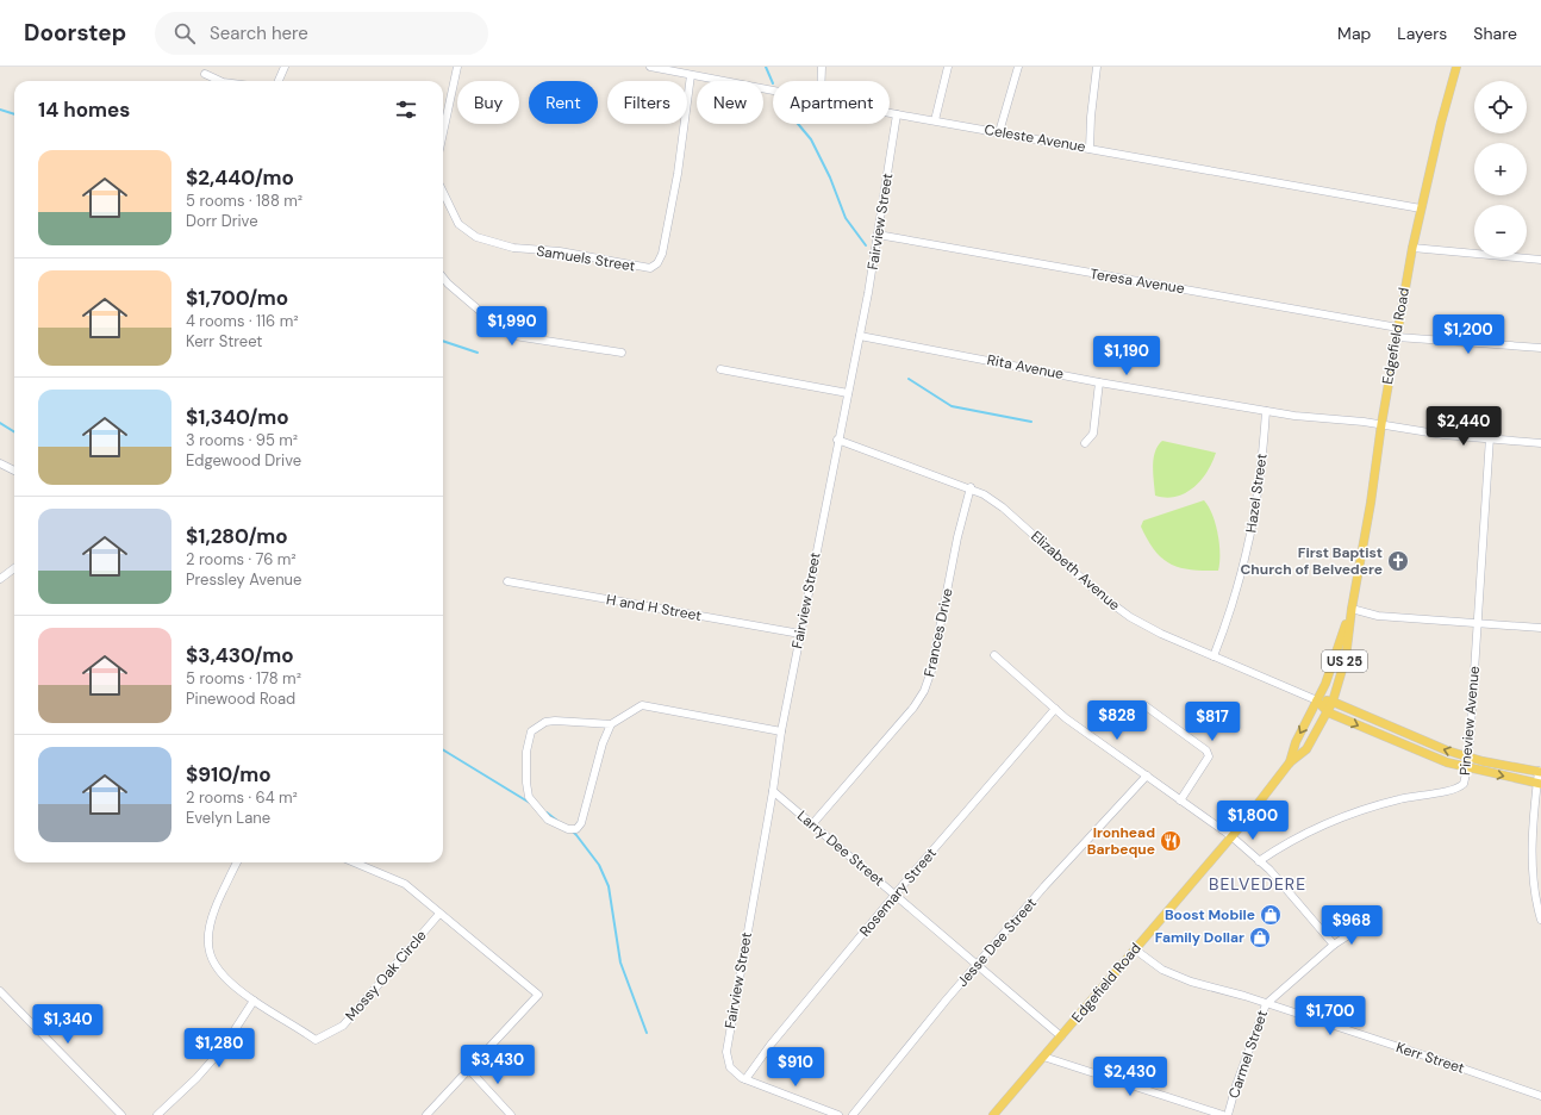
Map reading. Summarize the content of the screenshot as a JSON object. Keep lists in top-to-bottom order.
{
  "streets": {
    "main road": ["Edgefield Road", "US 25"],
    "street": [
      "Celeste Avenue",
      "Fairview Street",
      "Samuels Street",
      "Teresa Avenue",
      "Rita Avenue",
      "Hazel Street",
      "Elizabeth Avenue",
      "H and H Street",
      "Frances Drive",
      "Pineview Avenue",
      "Larry Dee Street",
      "Rosemary Street",
      "Jesse Dee Street",
      "Mossy Oak Circle",
      "Carmel Street",
      "Kerr Street"
    ]
  },
  "crossings": [
    ["Celeste Avenue", "Fairview Street"],
    ["Celeste Avenue", "Samuels Street"],
    ["Celeste Avenue", "Edgefield Road"],
    ["Fairview Street", "Teresa Avenue"],
    ["Fairview Street", "Rita Avenue"],
    ["Fairview Street", "Elizabeth Avenue"],
    ["Fairview Street", "H and H Street"],
    ["Fairview Street", "Larry Dee Street"],
    ["Fairview Street", "Rosemary Street"],
    ["Teresa Avenue", "Edgefield Road"],
    ["Edgefield Road", "Rita Avenue"],
    ["Edgefield Road", "Elizabeth Avenue"],
    ["Edgefield Road", "Larry Dee Street"],
    ["Edgefield Road", "Kerr Street"],
    ["Rita Avenue", "Hazel Street"],
    ["Rita Avenue", "Pineview Avenue"],
    ["Hazel Street", "Elizabeth Avenue"],
    ["Elizabeth Avenue", "Frances Drive"],
    ["Frances Drive", "Larry Dee Street"],
    ["Larry Dee Street", "Rosemary Street"],
    ["Larry Dee Street", "Jesse Dee Street"],
    ["Carmel Street", "Kerr Street"]
  ],
  "districts": ["BELVEDERE"],
  "places": {
    "church": ["First Baptist Church of Belvedere"],
    "restaurant": ["Ironhead Barbeque"],
    "shop": ["Boost Mobile", "Family Dollar"]
  },
  "page": {
    "header": "Doorstep",
    "search": "Search here",
    "nav": ["Map", "Layers", "Share"],
    "map_buttons": ["+", "−"],
    "chip": [
      "Buy",
      "Rent",
      "Filters",
      "New",
      "Apartment"
    ],
    "heading": "14 homes",
    "list": [
      {
        "name": "$2,440/mo",
        "note": "5 rooms · 188 m² · Dorr Drive"
      },
      {
        "name": "$1,700/mo",
        "note": "4 rooms · 116 m² · Kerr Street"
      },
      {
        "name": "$1,340/mo",
        "note": "3 rooms · 95 m² · Edgewood Drive"
      },
      {
        "name": "$1,280/mo",
        "note": "2 rooms · 76 m² · Pressley Avenue"
      },
      {
        "name": "$3,430/mo",
        "note": "5 rooms · 178 m² · Pinewood Road"
      },
      {
        "name": "$910/mo",
        "note": "2 rooms · 64 m² · Evelyn Lane"
      }
    ],
    "price": [
      "$1,990",
      "$1,200",
      "$1,190",
      "$2,440",
      "$828",
      "$817",
      "$1,800",
      "$968",
      "$1,700",
      "$1,340",
      "$1,280",
      "$3,430",
      "$910",
      "$2,430"
    ]
  }
}
